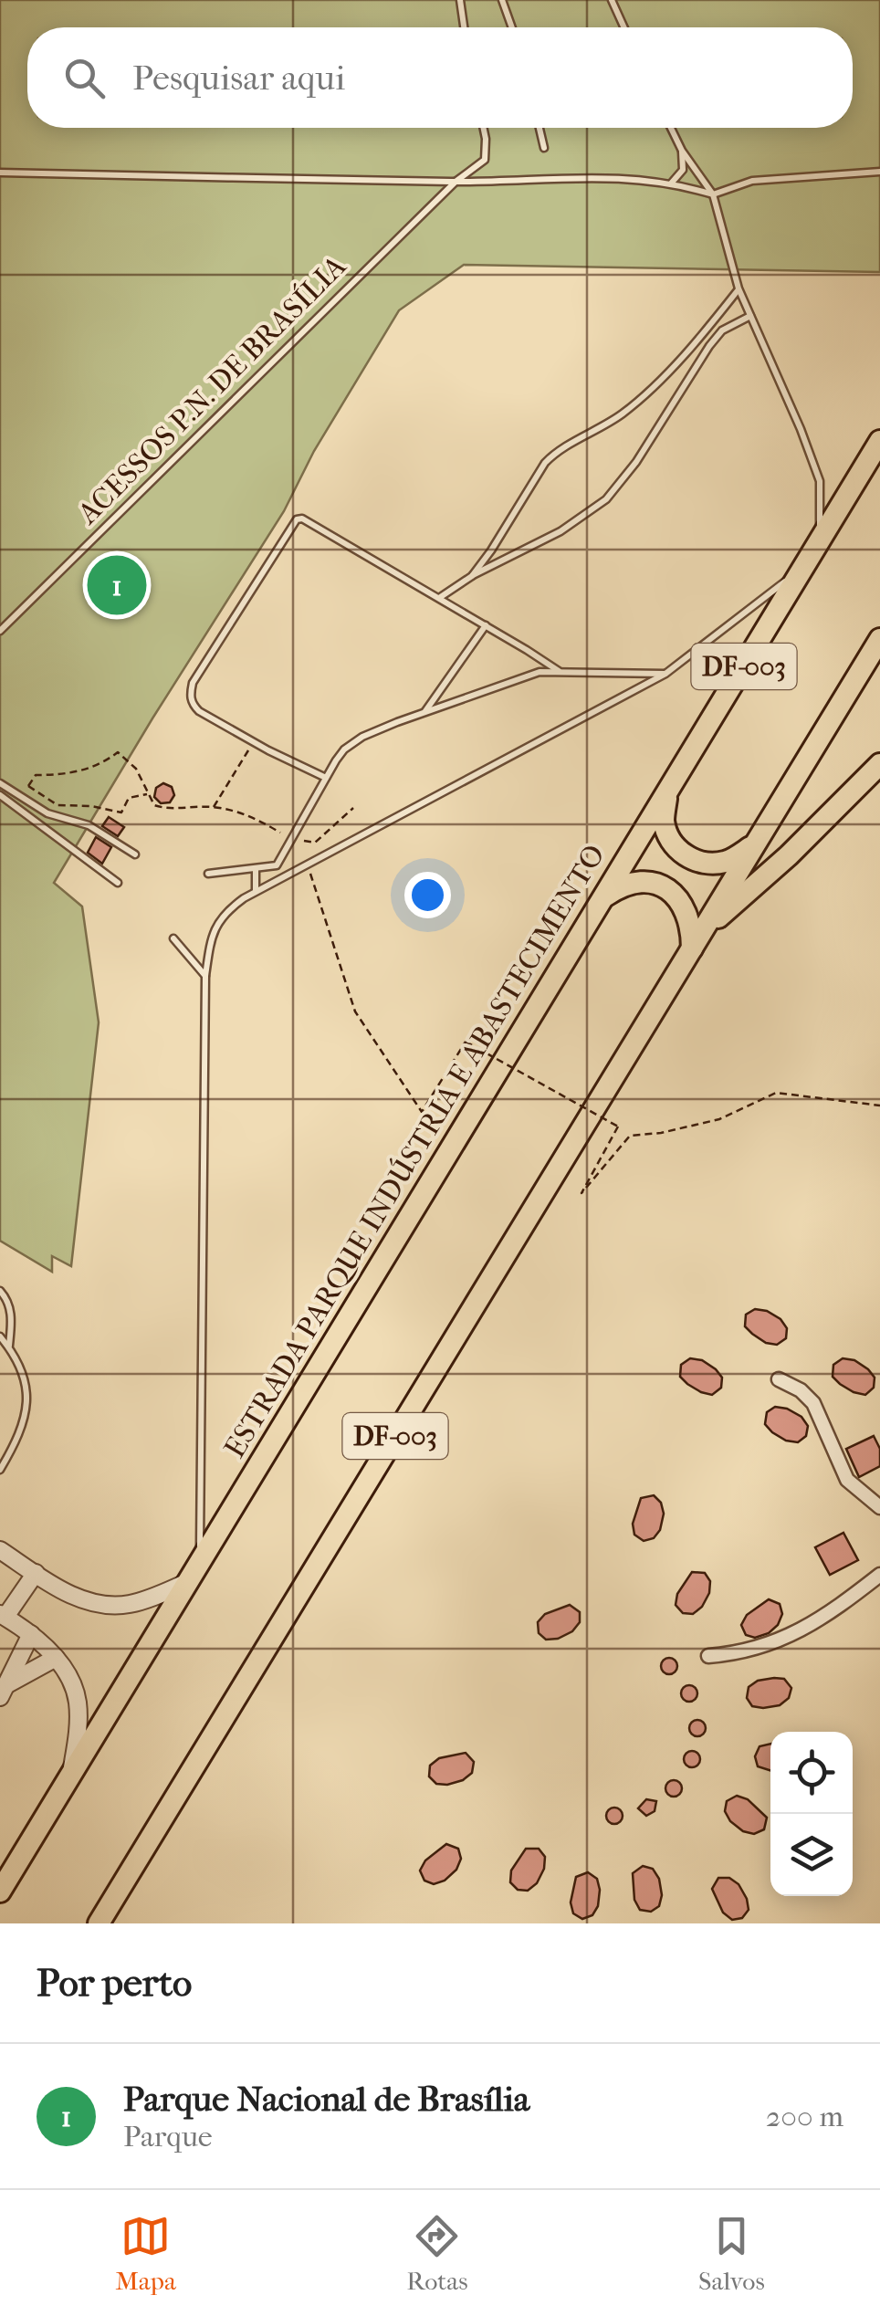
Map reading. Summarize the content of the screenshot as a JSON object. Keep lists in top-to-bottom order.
{
  "streets": {
    "highway": ["DF-003", "ESTRADA PARQUE INDÚSTRIA E ABASTECIMENTO"],
    "lane": ["ACESSOS P.N. DE BRASÍLIA"]
  },
  "page": {
    "search": "Pesquisar aqui",
    "pins": "1",
    "heading": "Por perto",
    "list": [
      {
        "mark": "1",
        "name": "Parque Nacional de Brasília",
        "note": "Parque",
        "value": "200 m"
      }
    ],
    "nav": ["Mapa", "Rotas", "Salvos"]
  }
}
